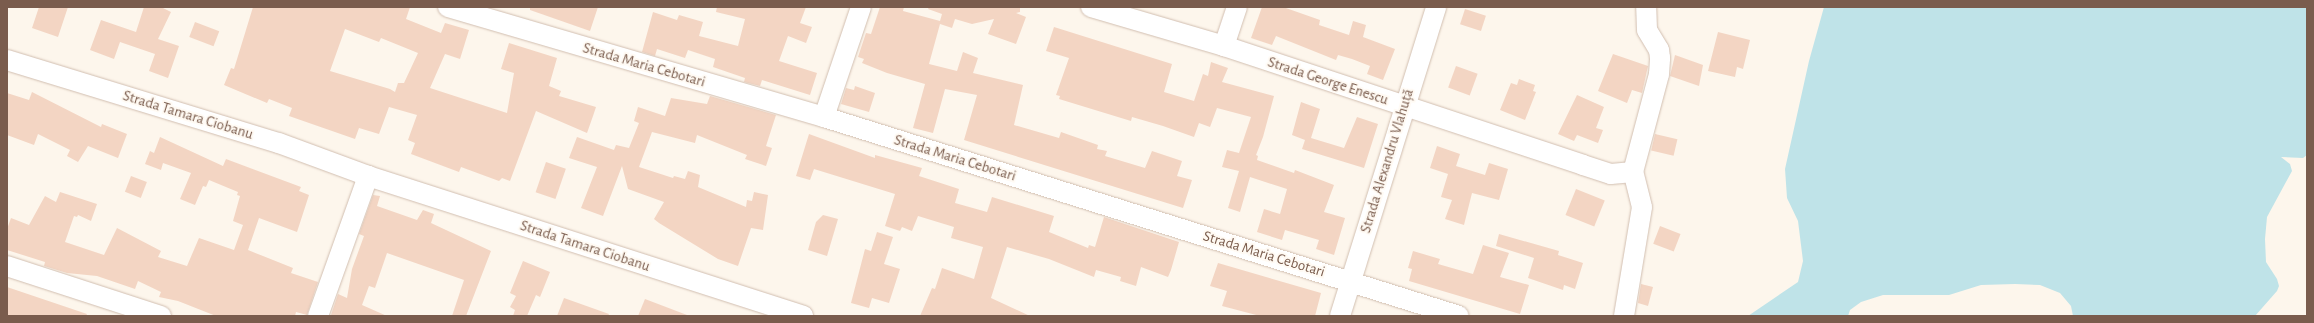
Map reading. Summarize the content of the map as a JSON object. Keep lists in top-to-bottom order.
{
  "streets": {
    "street": [
      "Strada Maria Cebotari",
      "Strada George Enescu",
      "Strada Tamara Ciobanu",
      "Strada Аlexandru Vlahuță"
    ]
  },
  "crossings": [
    ["Strada Maria Cebotari", "Strada Аlexandru Vlahuță"],
    ["Strada George Enescu", "Strada Аlexandru Vlahuță"]
  ]
}
